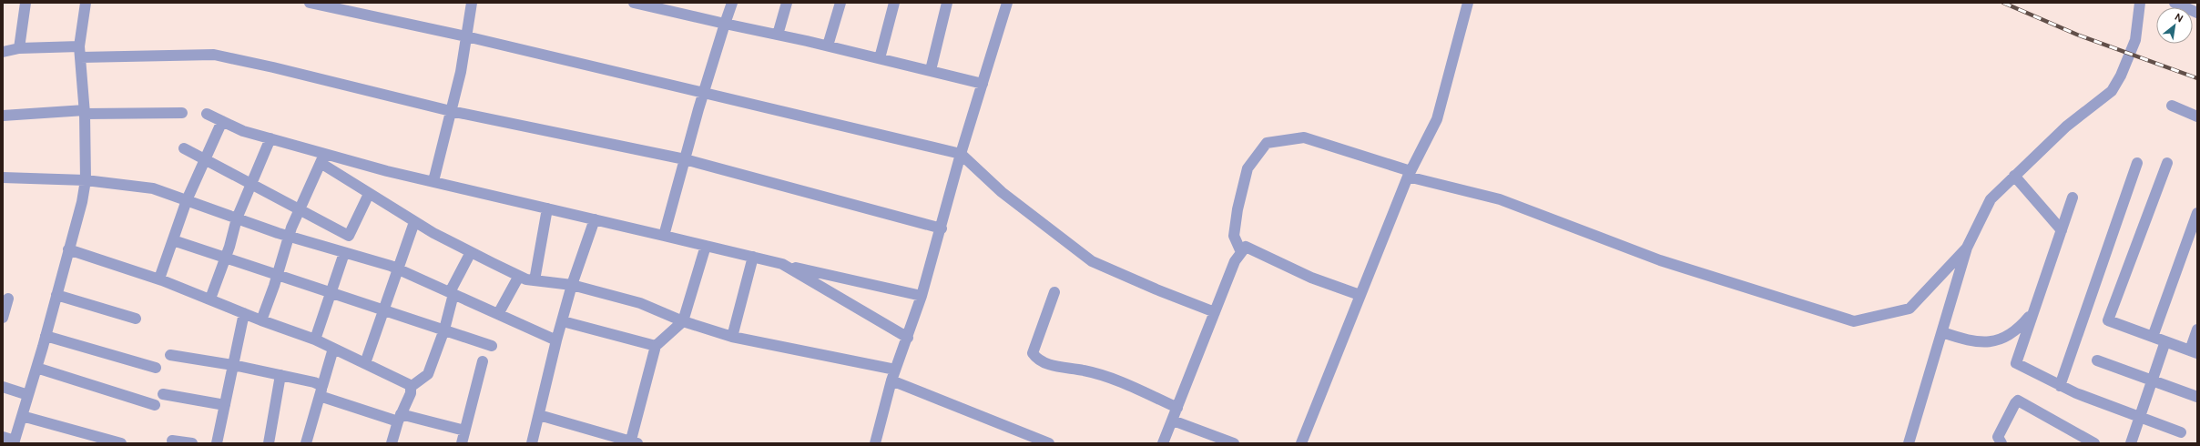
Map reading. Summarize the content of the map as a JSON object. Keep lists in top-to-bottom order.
{
  "north": "top right"
}
